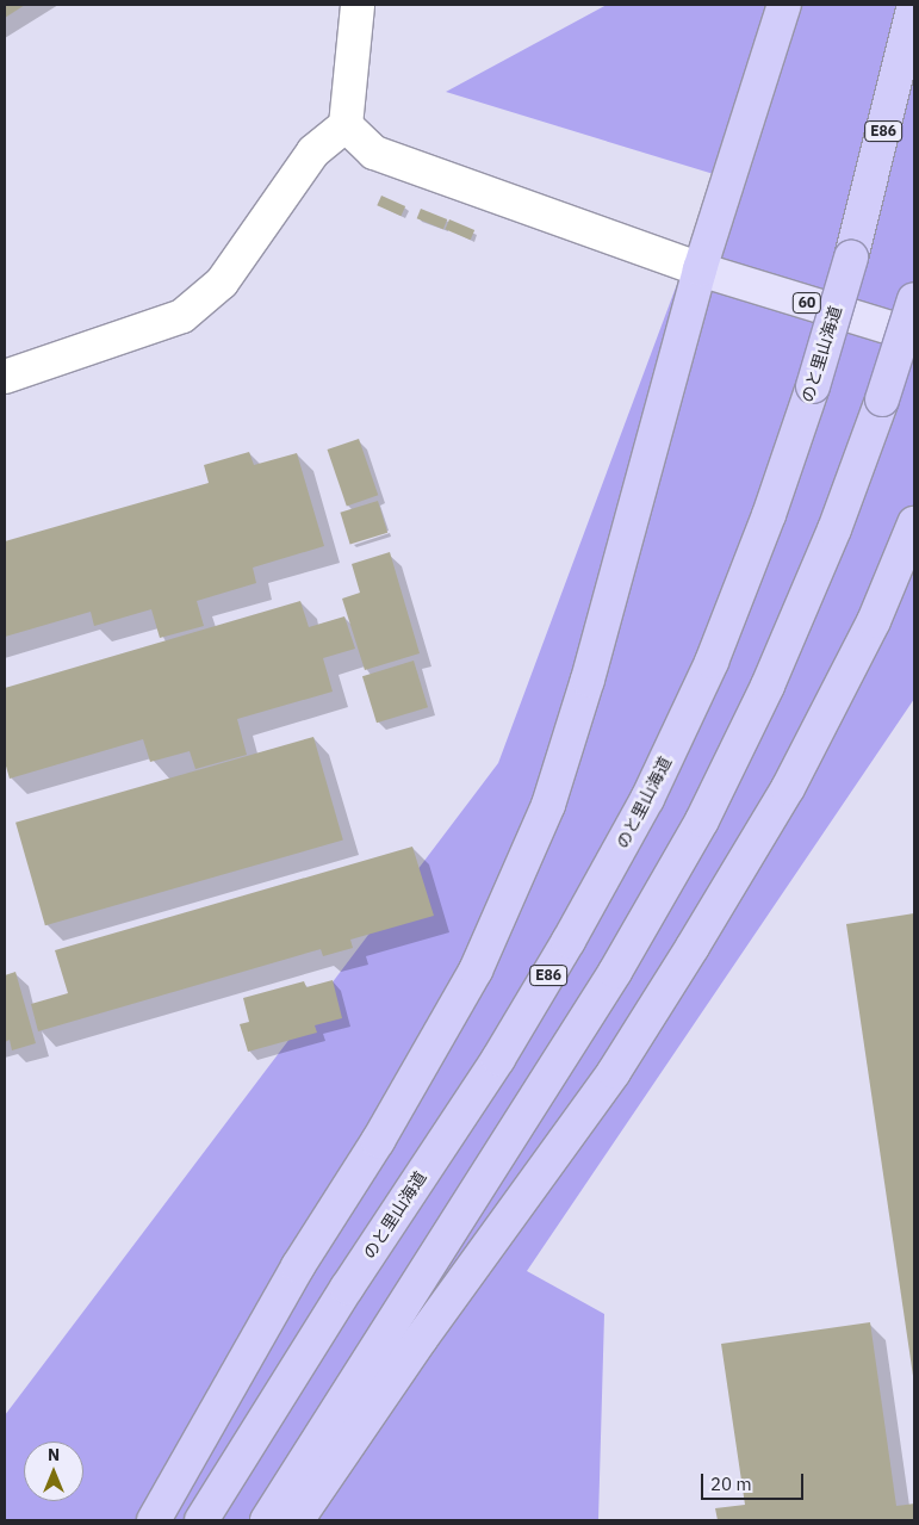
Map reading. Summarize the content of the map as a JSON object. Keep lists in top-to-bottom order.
{
  "streets": {
    "highway": ["E86", "のと里山海道"],
    "main road": ["60"]
  },
  "scale_bar": "20 m",
  "north": "top"
}
